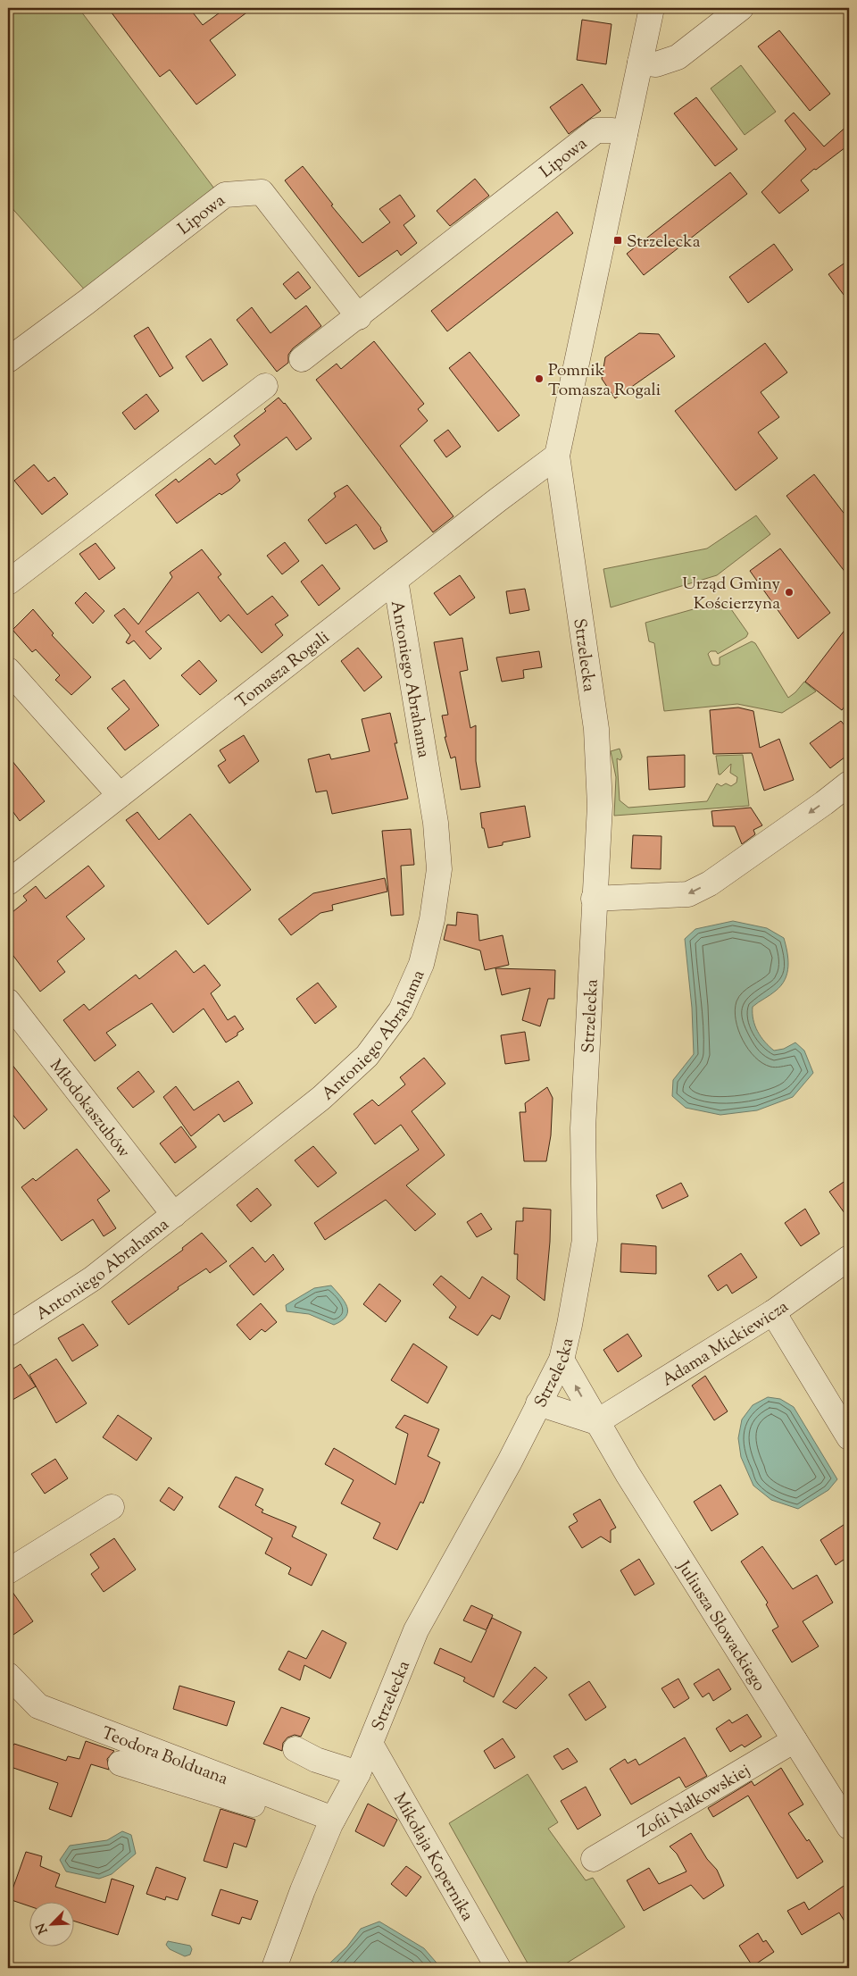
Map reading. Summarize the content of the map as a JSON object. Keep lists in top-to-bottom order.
{
  "streets": {
    "street": [
      "Lipowa",
      "Strzelecka",
      "Tomasza Rogali",
      "Antoniego Abrahama",
      "Młodokaszubów",
      "Adama Mickiewicza",
      "Juliusza Słowackiego",
      "Teodora Bolduana",
      "Zofii Nałkowskiej",
      "Mikołaja Kopernika"
    ]
  },
  "crossings": [
    ["Lipowa", "Strzelecka"],
    ["Strzelecka", "Tomasza Rogali"],
    ["Strzelecka", "Juliusza Słowackiego"],
    ["Strzelecka", "Teodora Bolduana"],
    ["Strzelecka", "Mikołaja Kopernika"],
    ["Tomasza Rogali", "Antoniego Abrahama"],
    ["Antoniego Abrahama", "Młodokaszubów"],
    ["Adama Mickiewicza", "Juliusza Słowackiego"],
    ["Juliusza Słowackiego", "Zofii Nałkowskiej"]
  ],
  "places": {
    "transit": ["Strzelecka"],
    "other": ["Pomnik Tomasza Rogali", "Urząd Gminy Kościerzyna"]
  },
  "north": "bottom left"
}
